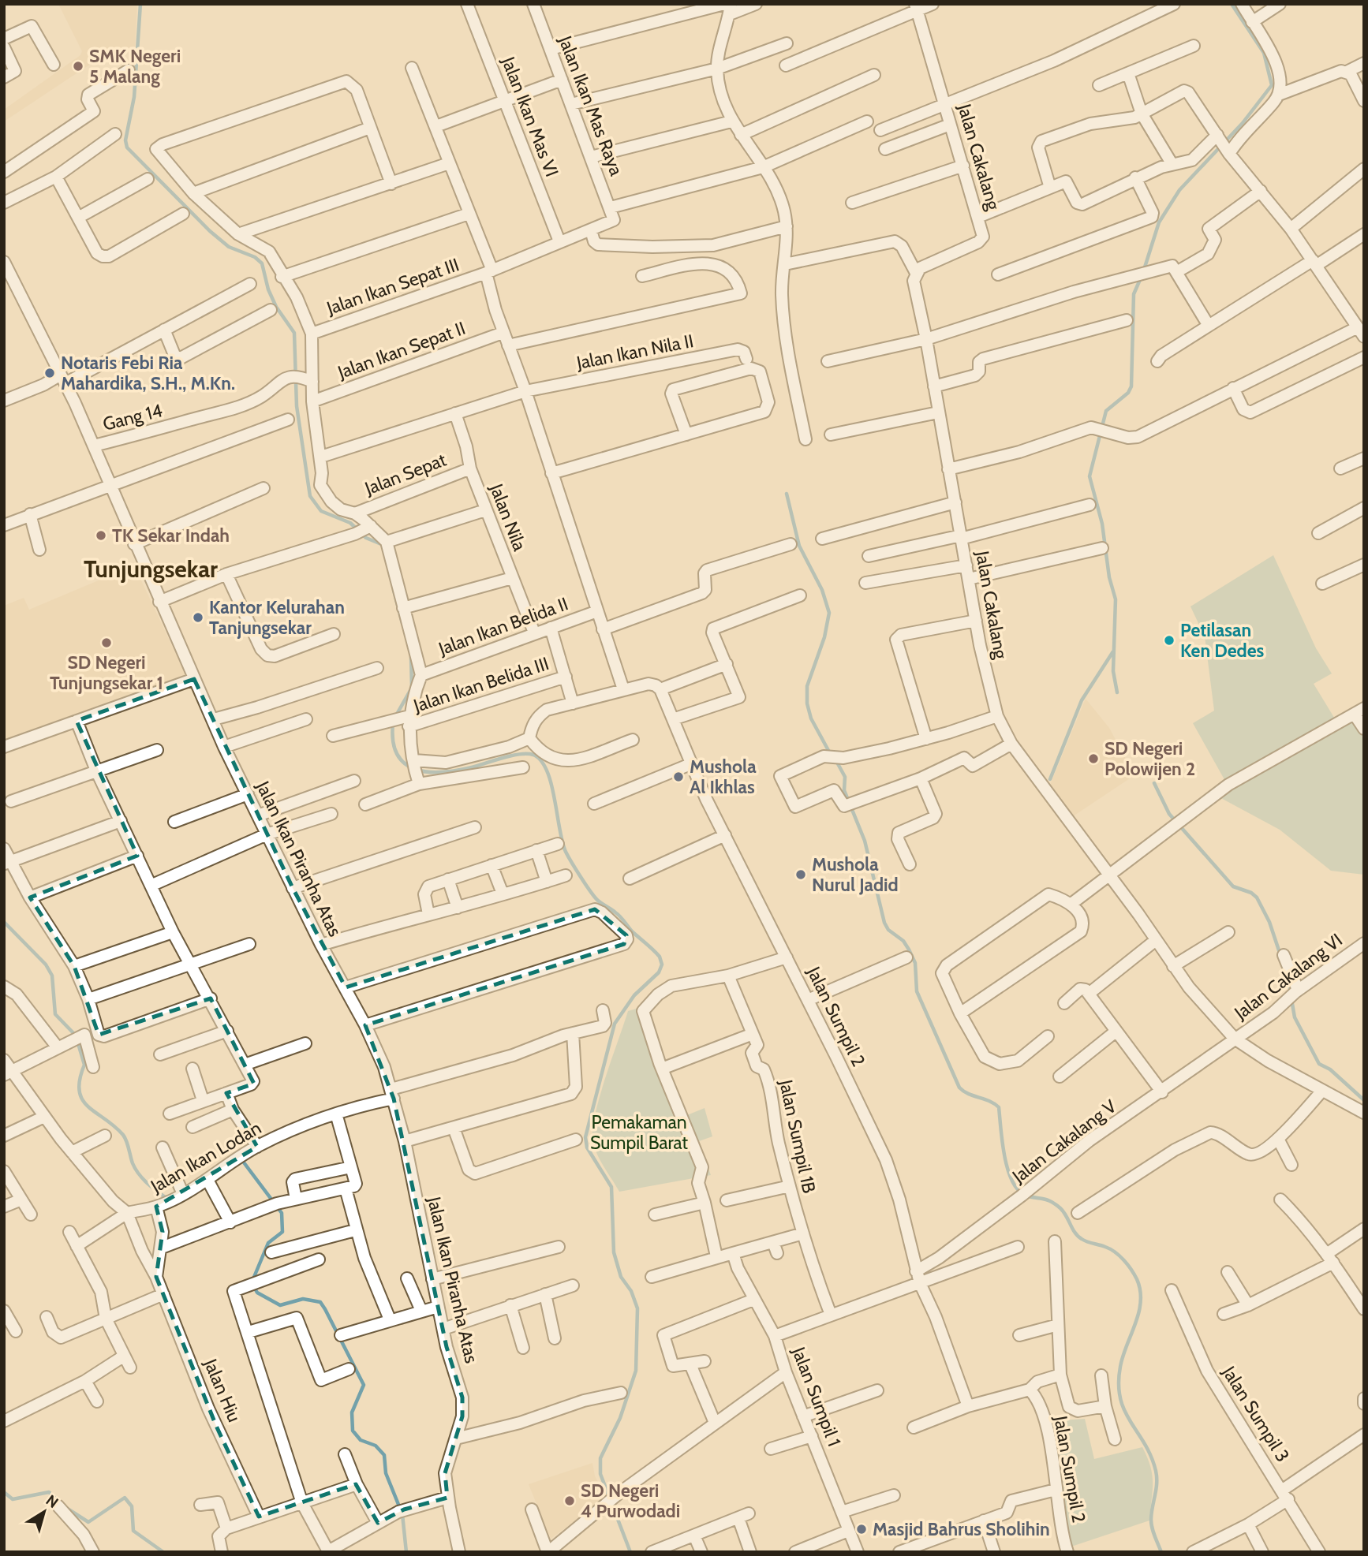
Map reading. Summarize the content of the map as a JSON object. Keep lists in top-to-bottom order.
{
  "streets": {
    "street": [
      "Jalan Ikan Mas Raya",
      "Jalan Ikan Mas VI",
      "Jalan Cakalang",
      "Jalan Ikan Sepat III",
      "Jalan Ikan Sepat II",
      "Jalan Ikan Nila II",
      "Gang 14",
      "Jalan Sepat",
      "Jalan Nila",
      "Jalan Ikan Belida II",
      "Jalan Ikan Belida III",
      "Jalan Ikan Piranha Atas",
      "Jalan Cakalang VI",
      "Jalan Sumpil 2",
      "Jalan Sumpil 1B",
      "Jalan Cakalang V",
      "Jalan Ikan Lodan",
      "Jalan Hiu",
      "Jalan Sumpil 1",
      "Jalan Sumpil 3"
    ]
  },
  "crossings": [
    ["Jalan Ikan Mas Raya", "Jalan Ikan Sepat III"],
    ["Jalan Ikan Mas VI", "Jalan Ikan Sepat III"],
    ["Jalan Cakalang", "Jalan Cakalang VI"],
    ["Jalan Cakalang", "Jalan Cakalang V"],
    ["Gang 14", "Jalan Ikan Piranha Atas"],
    ["Jalan Sepat", "Jalan Nila"],
    ["Jalan Nila", "Jalan Ikan Belida II"],
    ["Jalan Ikan Piranha Atas", "Jalan Ikan Lodan"],
    ["Jalan Cakalang VI", "Jalan Cakalang V"],
    ["Jalan Sumpil 2", "Jalan Cakalang V"],
    ["Jalan Sumpil 2", "Jalan Sumpil 1"],
    ["Jalan Sumpil 1B", "Jalan Sumpil 1"],
    ["Jalan Cakalang V", "Jalan Sumpil 1"],
    ["Jalan Ikan Lodan", "Jalan Hiu"]
  ],
  "districts": ["Tunjungsekar"],
  "parks": ["Pemakaman Sumpil Barat"],
  "places": [
    "SMK Negeri 5 Malang",
    "Notaris Febi Ria Mahardika, S.H., M.Kn.",
    "TK Sekar Indah",
    "Kantor Kelurahan Tanjungsekar",
    "Petilasan Ken Dedes",
    "SD Negeri Tunjungsekar 1",
    "SD Negeri Polowijen 2",
    "Mushola Al Ikhlas",
    "Mushola Nurul Jadid",
    "SD Negeri 4 Purwodadi",
    "Masjid Bahrus Sholihin"
  ],
  "north": "top right"
}
